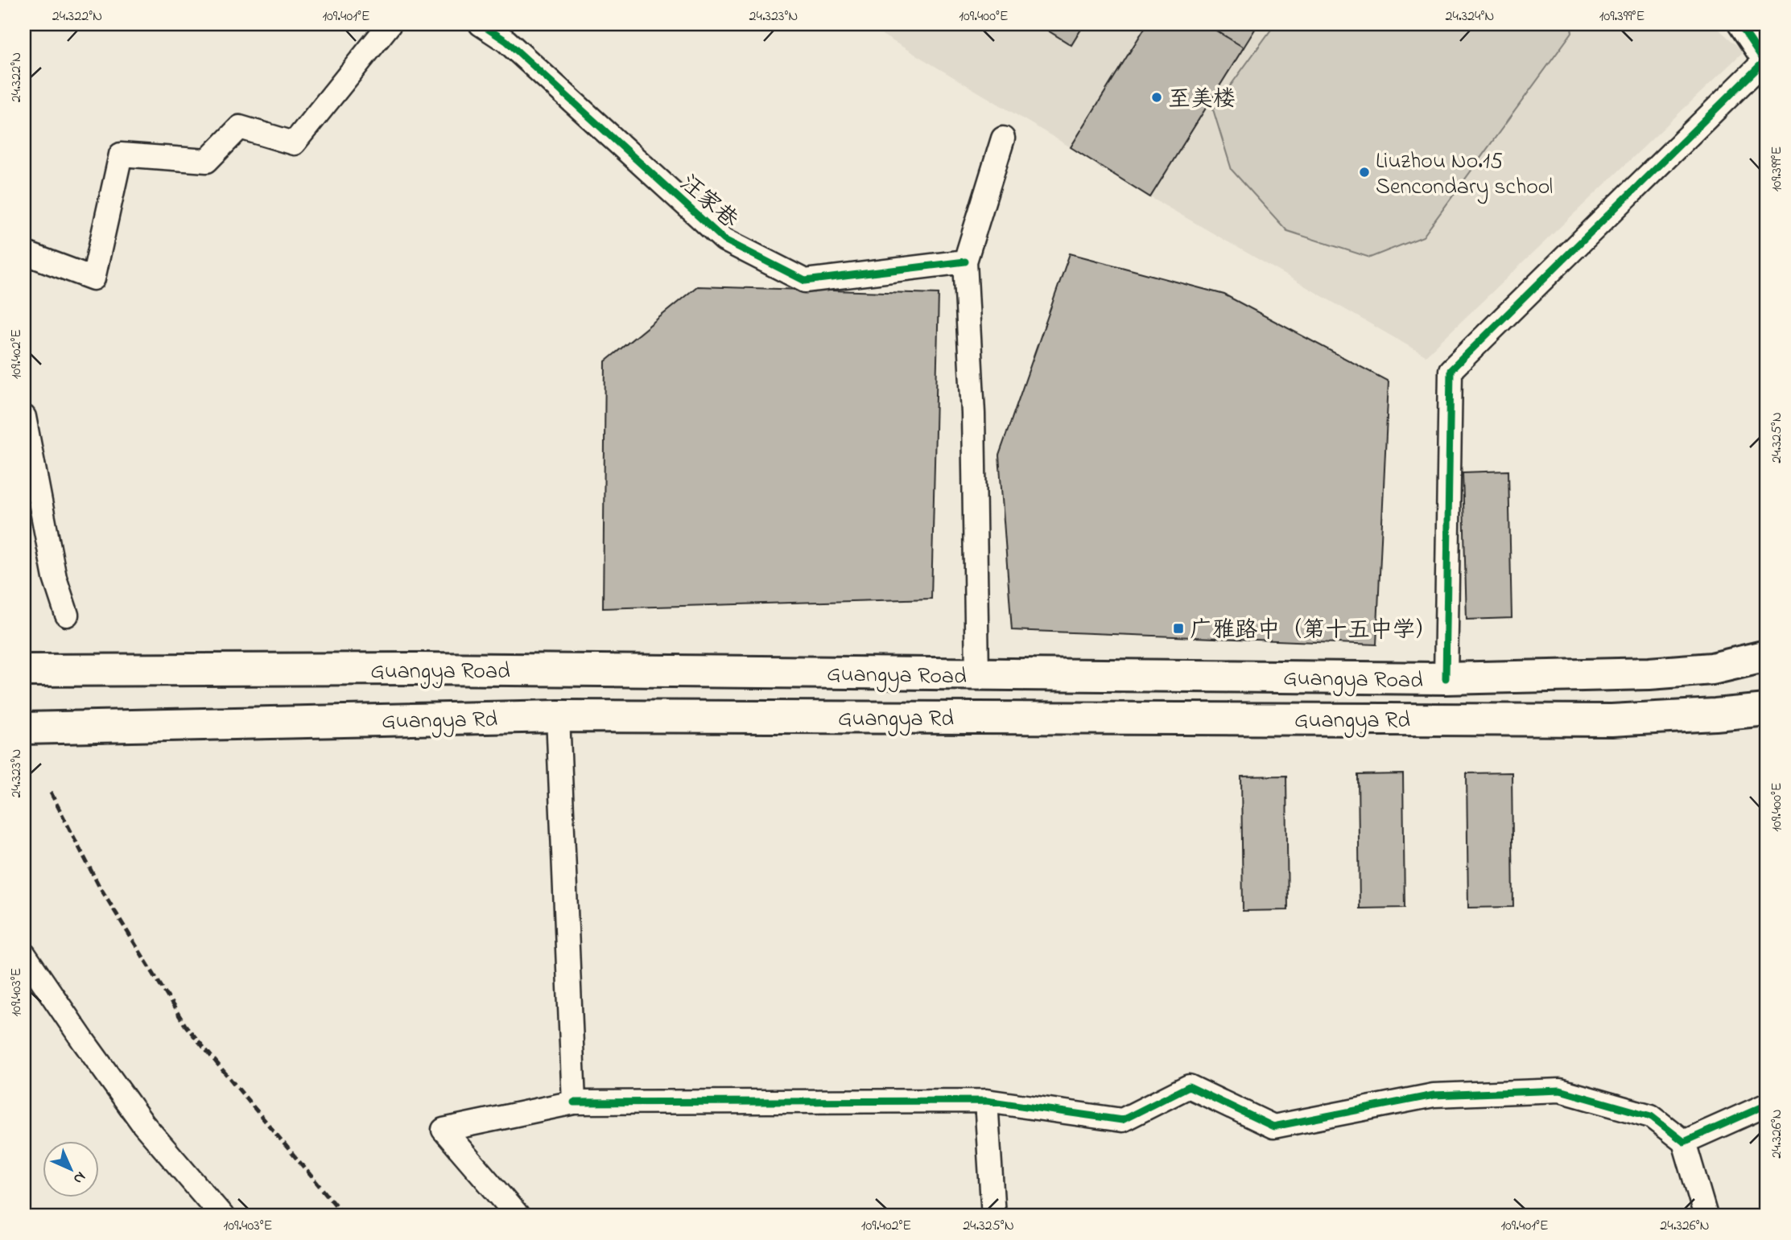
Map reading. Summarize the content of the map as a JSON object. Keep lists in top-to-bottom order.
{
  "streets": {
    "main road": ["Guangya Road", "Guangya Rd"],
    "street": ["汪家巷"]
  },
  "places": {
    "other": ["至美楼", "Liuzhou No.15 Sencondary school"],
    "transit": ["广雅路中（第十五中学）"]
  },
  "north": "bottom right",
  "coordinates": [
    "24.322°N",
    "109.401°E",
    "24.323°N",
    "109.400°E",
    "24.324°N",
    "109.399°E",
    "109.402°E",
    "24.325°N",
    "109.403°E",
    "24.326°N"
  ]
}
